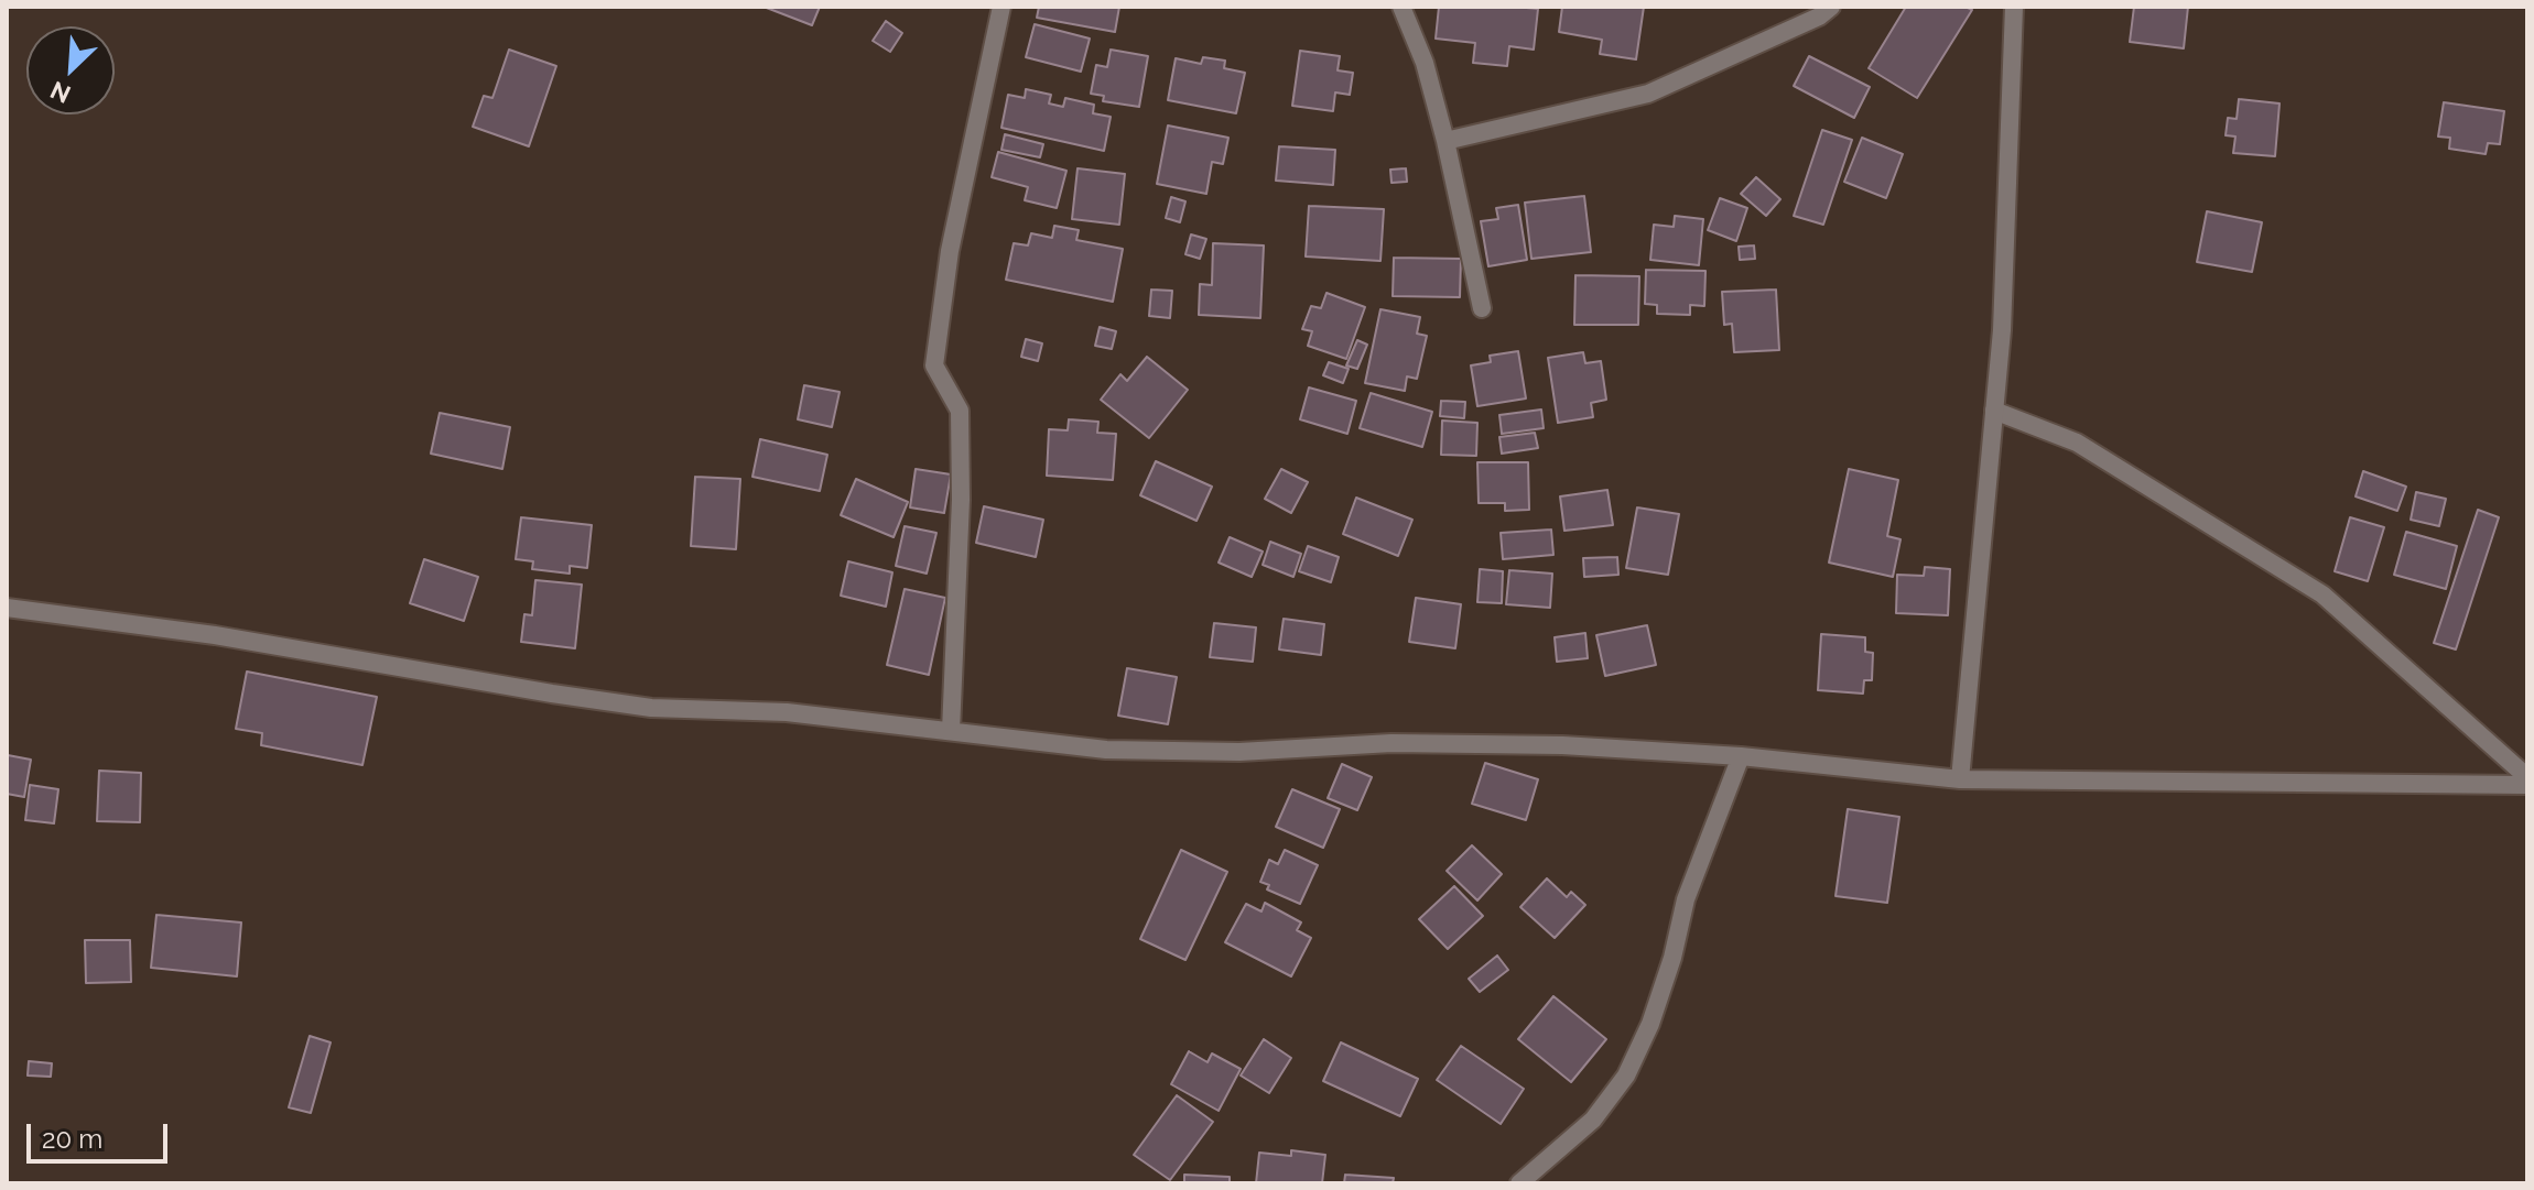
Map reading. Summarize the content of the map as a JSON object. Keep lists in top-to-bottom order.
{
  "scale_bar": "20 m",
  "north": "bottom left"
}
